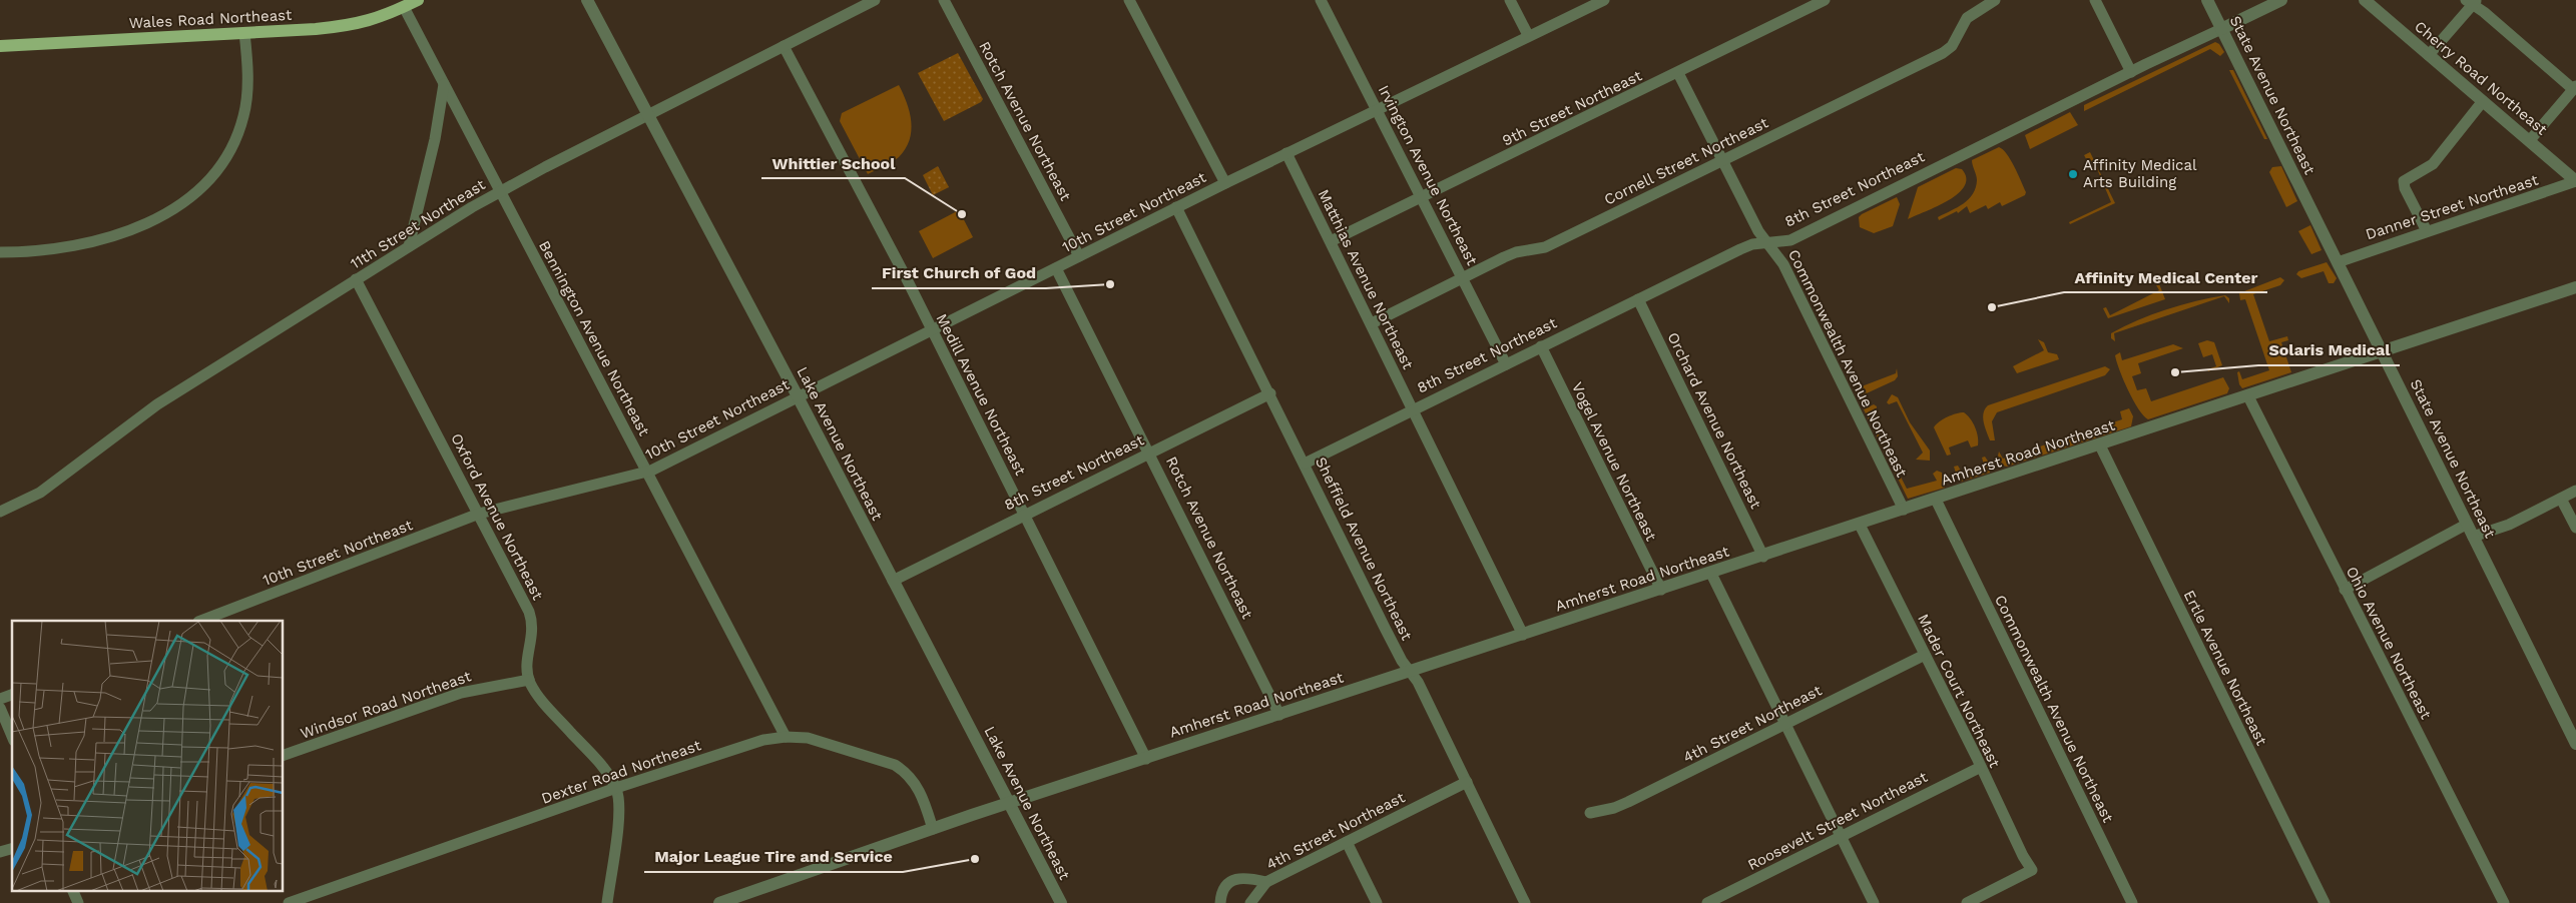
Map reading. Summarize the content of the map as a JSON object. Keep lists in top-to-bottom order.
{
  "streets": {
    "main road": ["Wales Road Northeast"],
    "street": [
      "Cherry Road Northeast",
      "State Avenue Northeast",
      "9th Street Northeast",
      "Rotch Avenue Northeast",
      "Cornell Street Northeast",
      "Irvington Avenue Northeast",
      "8th Street Northeast",
      "Danner Street Northeast",
      "10th Street Northeast",
      "11th Street Northeast",
      "Matthias Avenue Northeast",
      "Bennington Avenue Northeast",
      "Commonwealth Avenue Northeast",
      "Medill Avenue Northeast",
      "Orchard Avenue Northeast",
      "Lake Avenue Northeast",
      "Amherst Road Northeast",
      "Vogel Avenue Northeast",
      "Oxford Avenue Northeast",
      "Sheffield Avenue Northeast",
      "Ohio Avenue Northeast",
      "Ertle Avenue Northeast",
      "Mader Court Northeast",
      "Windsor Road Northeast",
      "4th Street Northeast",
      "Dexter Road Northeast",
      "Roosevelt Street Northeast"
    ]
  },
  "crossings": [
    ["Wales Road Northeast", "Bennington Avenue Northeast"],
    ["Cherry Road Northeast", "Danner Street Northeast"],
    ["State Avenue Northeast", "8th Street Northeast"],
    ["State Avenue Northeast", "Danner Street Northeast"],
    ["State Avenue Northeast", "Amherst Road Northeast"],
    ["9th Street Northeast", "Irvington Avenue Northeast"],
    ["9th Street Northeast", "Matthias Avenue Northeast"],
    ["9th Street Northeast", "Commonwealth Avenue Northeast"],
    ["Rotch Avenue Northeast", "8th Street Northeast"],
    ["Rotch Avenue Northeast", "10th Street Northeast"],
    ["Rotch Avenue Northeast", "Amherst Road Northeast"],
    ["Cornell Street Northeast", "Irvington Avenue Northeast"],
    ["Cornell Street Northeast", "Matthias Avenue Northeast"],
    ["Cornell Street Northeast", "Commonwealth Avenue Northeast"],
    ["Irvington Avenue Northeast", "8th Street Northeast"],
    ["Irvington Avenue Northeast", "10th Street Northeast"],
    ["8th Street Northeast", "Matthias Avenue Northeast"],
    ["8th Street Northeast", "Commonwealth Avenue Northeast"],
    ["8th Street Northeast", "Medill Avenue Northeast"],
    ["8th Street Northeast", "Orchard Avenue Northeast"],
    ["8th Street Northeast", "Lake Avenue Northeast"],
    ["8th Street Northeast", "Vogel Avenue Northeast"],
    ["8th Street Northeast", "Sheffield Avenue Northeast"],
    ["10th Street Northeast", "Matthias Avenue Northeast"],
    ["10th Street Northeast", "Bennington Avenue Northeast"],
    ["10th Street Northeast", "Medill Avenue Northeast"],
    ["10th Street Northeast", "Lake Avenue Northeast"],
    ["10th Street Northeast", "Oxford Avenue Northeast"],
    ["10th Street Northeast", "Sheffield Avenue Northeast"],
    ["11th Street Northeast", "Bennington Avenue Northeast"],
    ["11th Street Northeast", "Medill Avenue Northeast"],
    ["11th Street Northeast", "Lake Avenue Northeast"],
    ["11th Street Northeast", "Oxford Avenue Northeast"],
    ["Matthias Avenue Northeast", "Amherst Road Northeast"],
    ["Bennington Avenue Northeast", "Dexter Road Northeast"],
    ["Commonwealth Avenue Northeast", "Amherst Road Northeast"],
    ["Medill Avenue Northeast", "Amherst Road Northeast"],
    ["Orchard Avenue Northeast", "Amherst Road Northeast"],
    ["Lake Avenue Northeast", "Amherst Road Northeast"],
    ["Amherst Road Northeast", "Vogel Avenue Northeast"],
    ["Amherst Road Northeast", "Sheffield Avenue Northeast"],
    ["Amherst Road Northeast", "Ohio Avenue Northeast"],
    ["Amherst Road Northeast", "Ertle Avenue Northeast"],
    ["Amherst Road Northeast", "Mader Court Northeast"],
    ["Amherst Road Northeast", "Dexter Road Northeast"],
    ["Oxford Avenue Northeast", "Windsor Road Northeast"],
    ["Sheffield Avenue Northeast", "4th Street Northeast"],
    ["Mader Court Northeast", "4th Street Northeast"],
    ["Mader Court Northeast", "Roosevelt Street Northeast"]
  ],
  "places": [
    "Affinity Medical Arts Building",
    "Whittier School",
    "First Church of God",
    "Affinity Medical Center",
    "Solaris Medical",
    "Major League Tire and Service"
  ]
}
